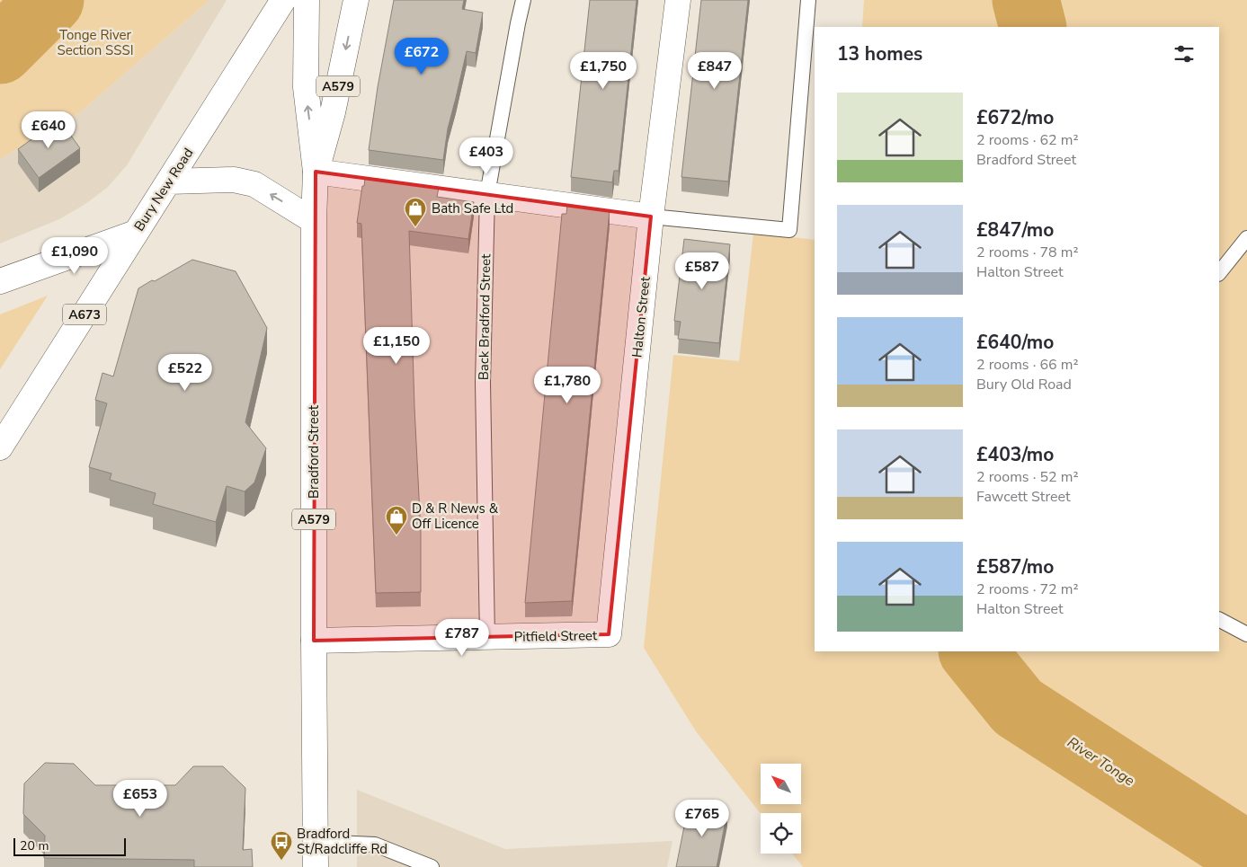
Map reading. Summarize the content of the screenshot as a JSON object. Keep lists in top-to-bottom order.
{
  "streets": {
    "main road": [
      "A579",
      "Bury New Road",
      "A673",
      "Halton Street",
      "Bradford Street",
      "Pitfield Street"
    ],
    "lane": ["Back Bradford Street"]
  },
  "crossings": [
    ["Back Bradford Street", "Pitfield Street"],
    ["Halton Street", "Pitfield Street"],
    ["Bradford Street", "Pitfield Street"]
  ],
  "water": ["River Tonge"],
  "parks": ["Tonge River Section SSSI"],
  "places": {
    "shop": ["Bath Safe Ltd", "D & R News & Off Licence"],
    "bus stop": ["Bradford St/Radcliffe Rd"]
  },
  "scale_bar": "20 m",
  "north": "top left",
  "page": {
    "heading": "13 homes",
    "price": [
      "£672",
      "£1,750",
      "£847",
      "£640",
      "£403",
      "£1,090",
      "£587",
      "£1,150",
      "£522",
      "£1,780",
      "£787",
      "£653",
      "£765"
    ],
    "list": [
      {
        "name": "£672/mo",
        "note": "2 rooms · 62 m² · Bradford Street"
      },
      {
        "name": "£847/mo",
        "note": "2 rooms · 78 m² · Halton Street"
      },
      {
        "name": "£640/mo",
        "note": "2 rooms · 66 m² · Bury Old Road"
      },
      {
        "name": "£403/mo",
        "note": "2 rooms · 52 m² · Fawcett Street"
      },
      {
        "name": "£587/mo",
        "note": "2 rooms · 72 m² · Halton Street"
      }
    ],
    "scale": "20 m"
  }
}
